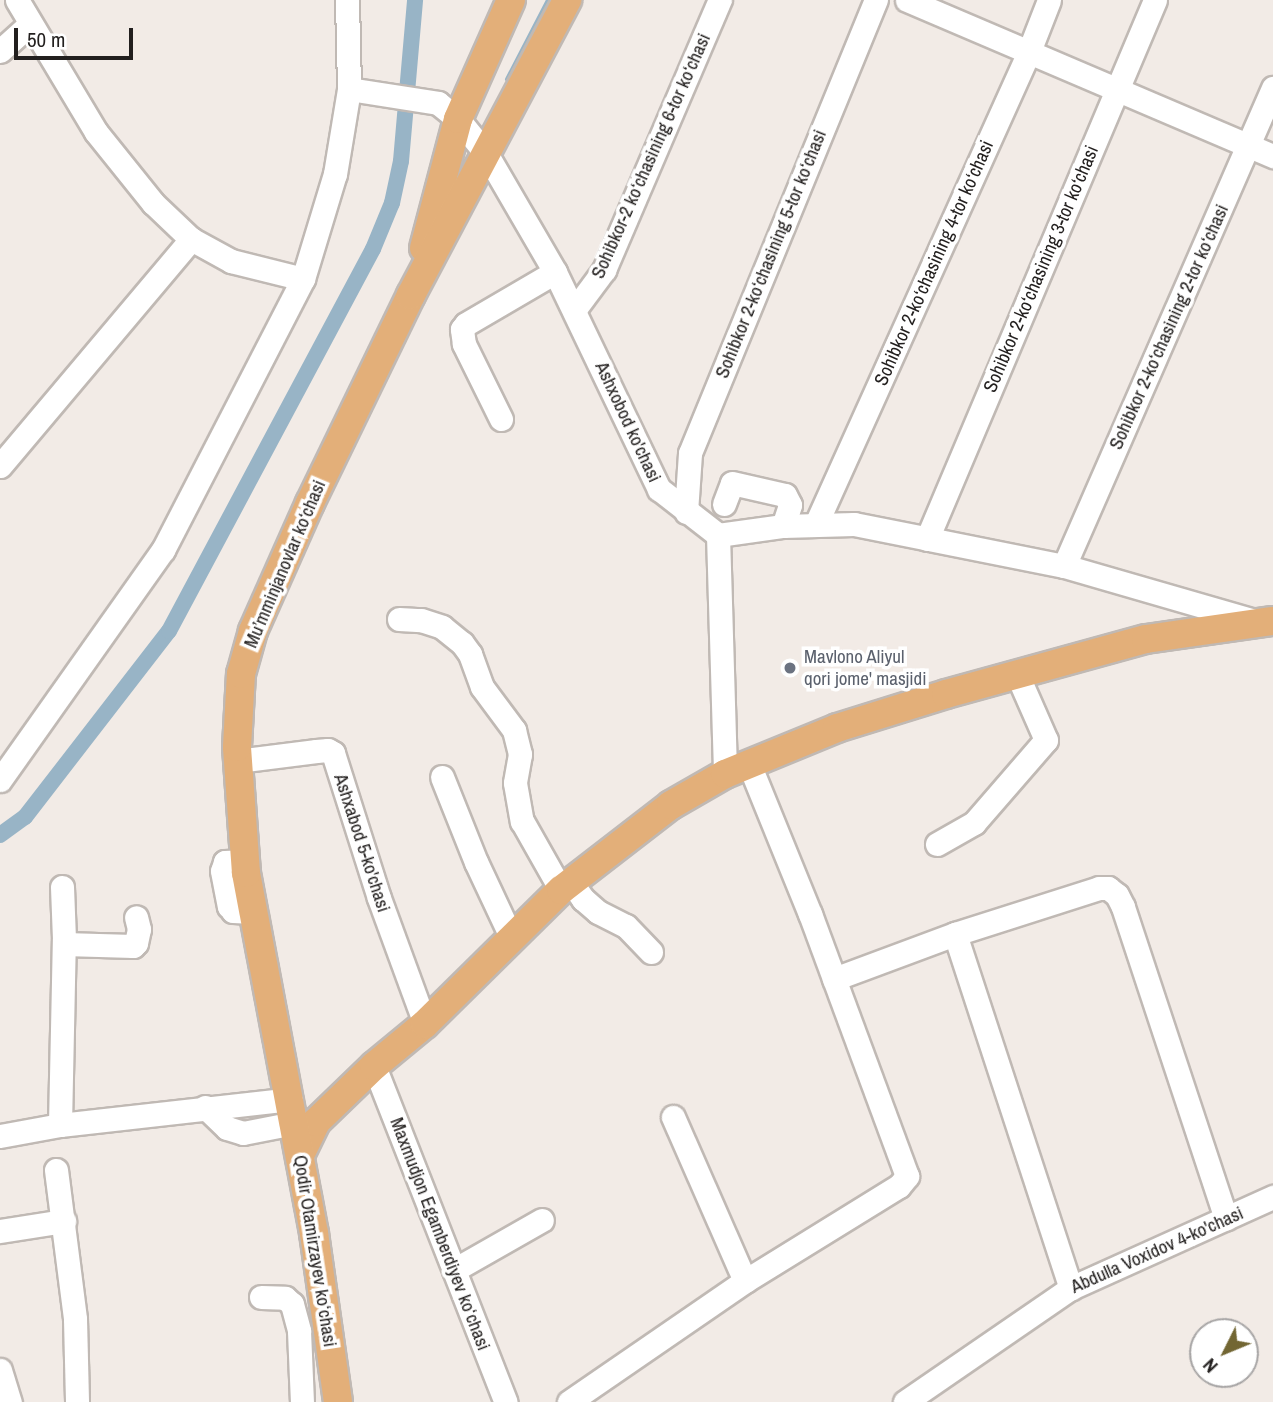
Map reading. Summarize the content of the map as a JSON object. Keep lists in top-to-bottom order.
{
  "streets": {
    "main road": ["Mu’mminjanovlar ko‘chasi", "Qodir Otamirzayev koʻchasi"],
    "street": [
      "Sohibkor-2 ko‘chasining 6-tor ko‘chasi",
      "Sohibkor 2-ko‘chasining 5-tor ko‘chasi",
      "Sohibkor 2-ko‘chasining 4-tor ko‘chasi",
      "Sohibkor 2-ko‘chasining 3-tor ko‘chasi",
      "Sohibkor 2-ko‘chasining 2-tor ko‘chasi",
      "Ashxobod ko'chasi",
      "Ashxabod 5-ko'chasi",
      "Maxmudjon Egamberdiyev koʻchasi",
      "Abdulla Voxidov 4-ko'chasi"
    ]
  },
  "crossings": [
    ["Sohibkor-2 ko‘chasining 6-tor ko‘chasi", "Ashxobod ko'chasi"],
    ["Sohibkor 2-ko‘chasining 5-tor ko‘chasi", "Ashxobod ko'chasi"],
    ["Ashxobod ko'chasi", "Mu’mminjanovlar ko‘chasi"],
    ["Mu’mminjanovlar ko‘chasi", "Ashxabod 5-ko'chasi"],
    ["Mu’mminjanovlar ko‘chasi", "Qodir Otamirzayev koʻchasi"]
  ],
  "places": ["Mavlono Aliyul qori jome' masjidi"],
  "scale_bar": "50 m",
  "north": "bottom left"
}
